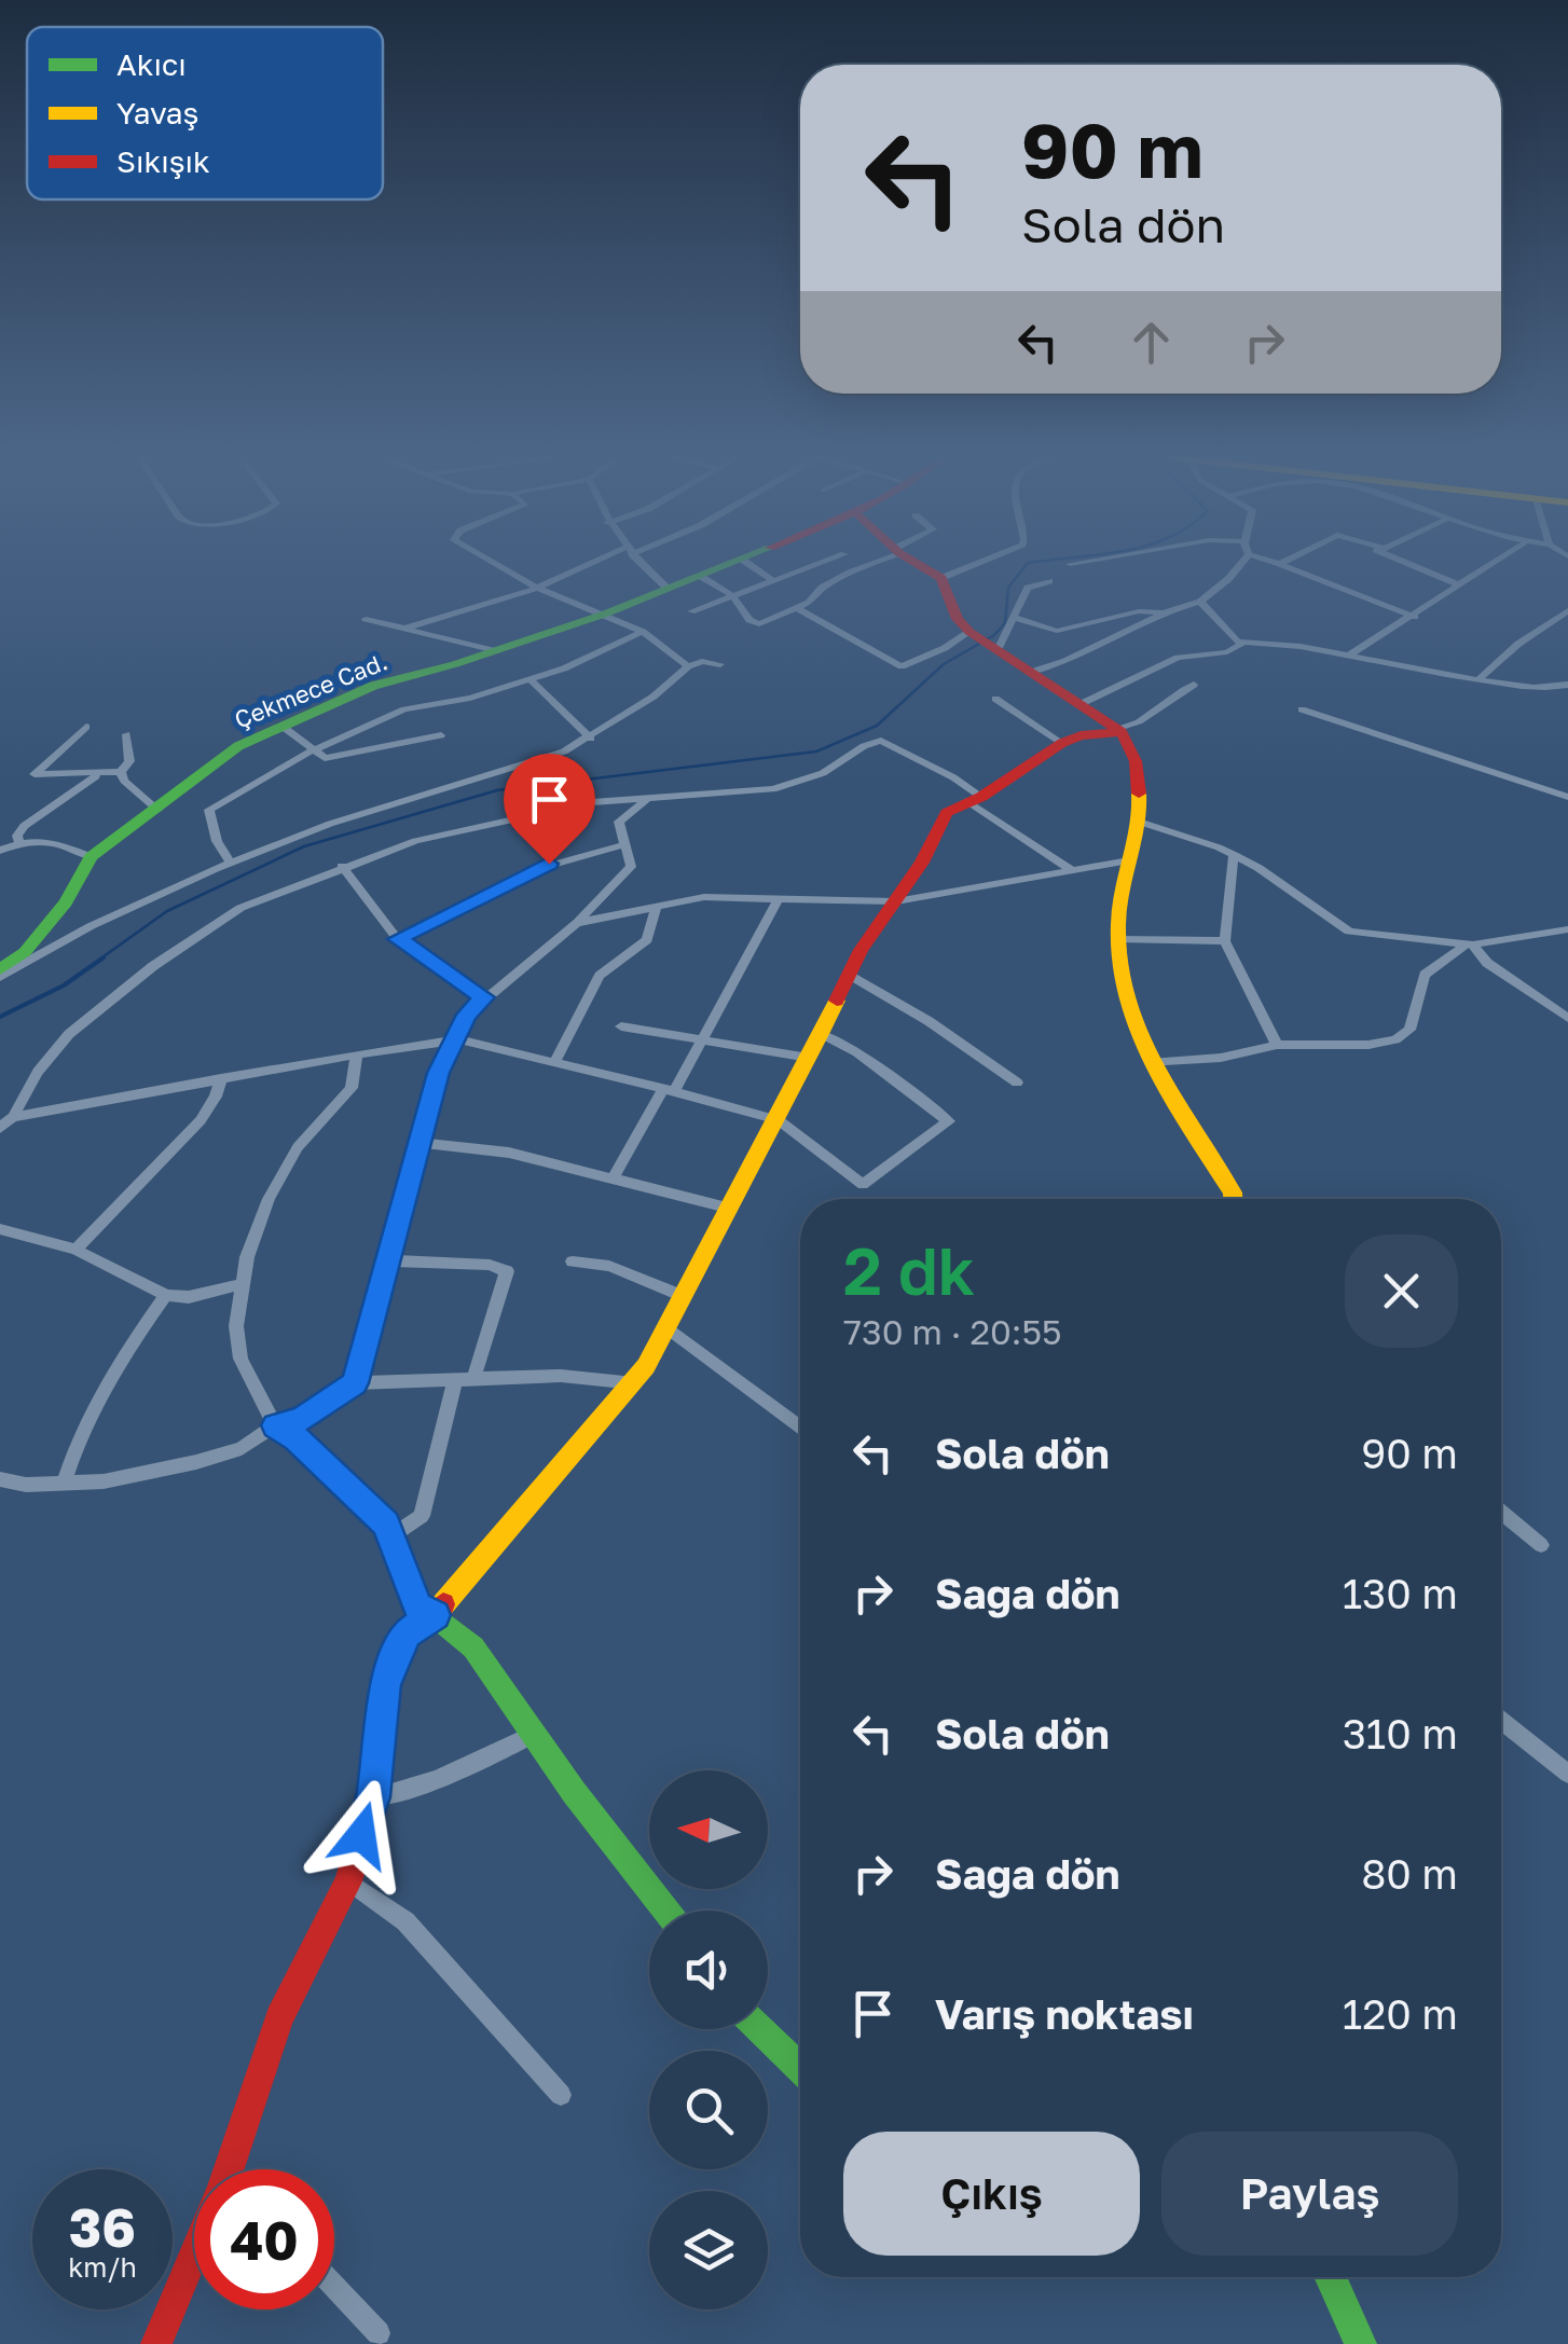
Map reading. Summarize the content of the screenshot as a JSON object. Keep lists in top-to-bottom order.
{
  "streets": {
    "main road": ["Çekmece Cad."]
  },
  "legend": ["Akıcı", "Yavaş", "Sıkışık"],
  "north": "left",
  "page": {
    "turn": ["90 m", "Sola dön"],
    "heading": ["2 dk", "730 m · 20:55"],
    "list": [
      {
        "name": "Sola dön",
        "value": "90 m"
      },
      {
        "name": "Sağa dön",
        "value": "130 m"
      },
      {
        "name": "Sola dön",
        "value": "310 m"
      },
      {
        "name": "Sağa dön",
        "value": "80 m"
      },
      {
        "name": "Varış noktası",
        "value": "120 m"
      }
    ],
    "buttons": ["Çıkış", "Paylaş"],
    "speed": "36 km/h",
    "limit": "40"
  }
}
